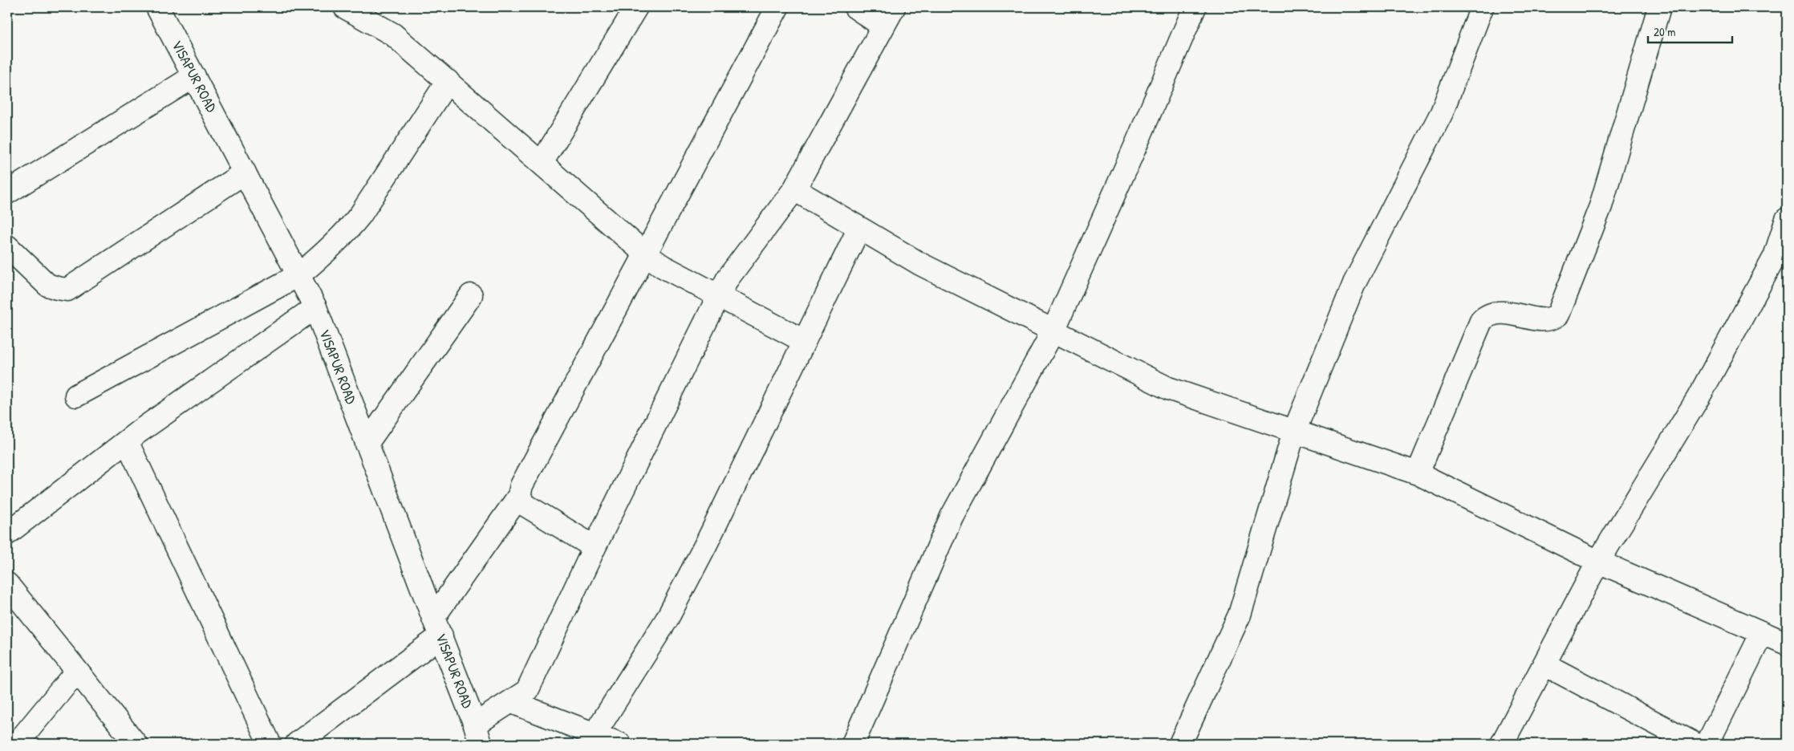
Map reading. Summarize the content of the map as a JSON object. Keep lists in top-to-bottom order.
{
  "streets": {
    "street": ["VISAPUR ROAD"]
  },
  "scale_bar": "20 m"
}
